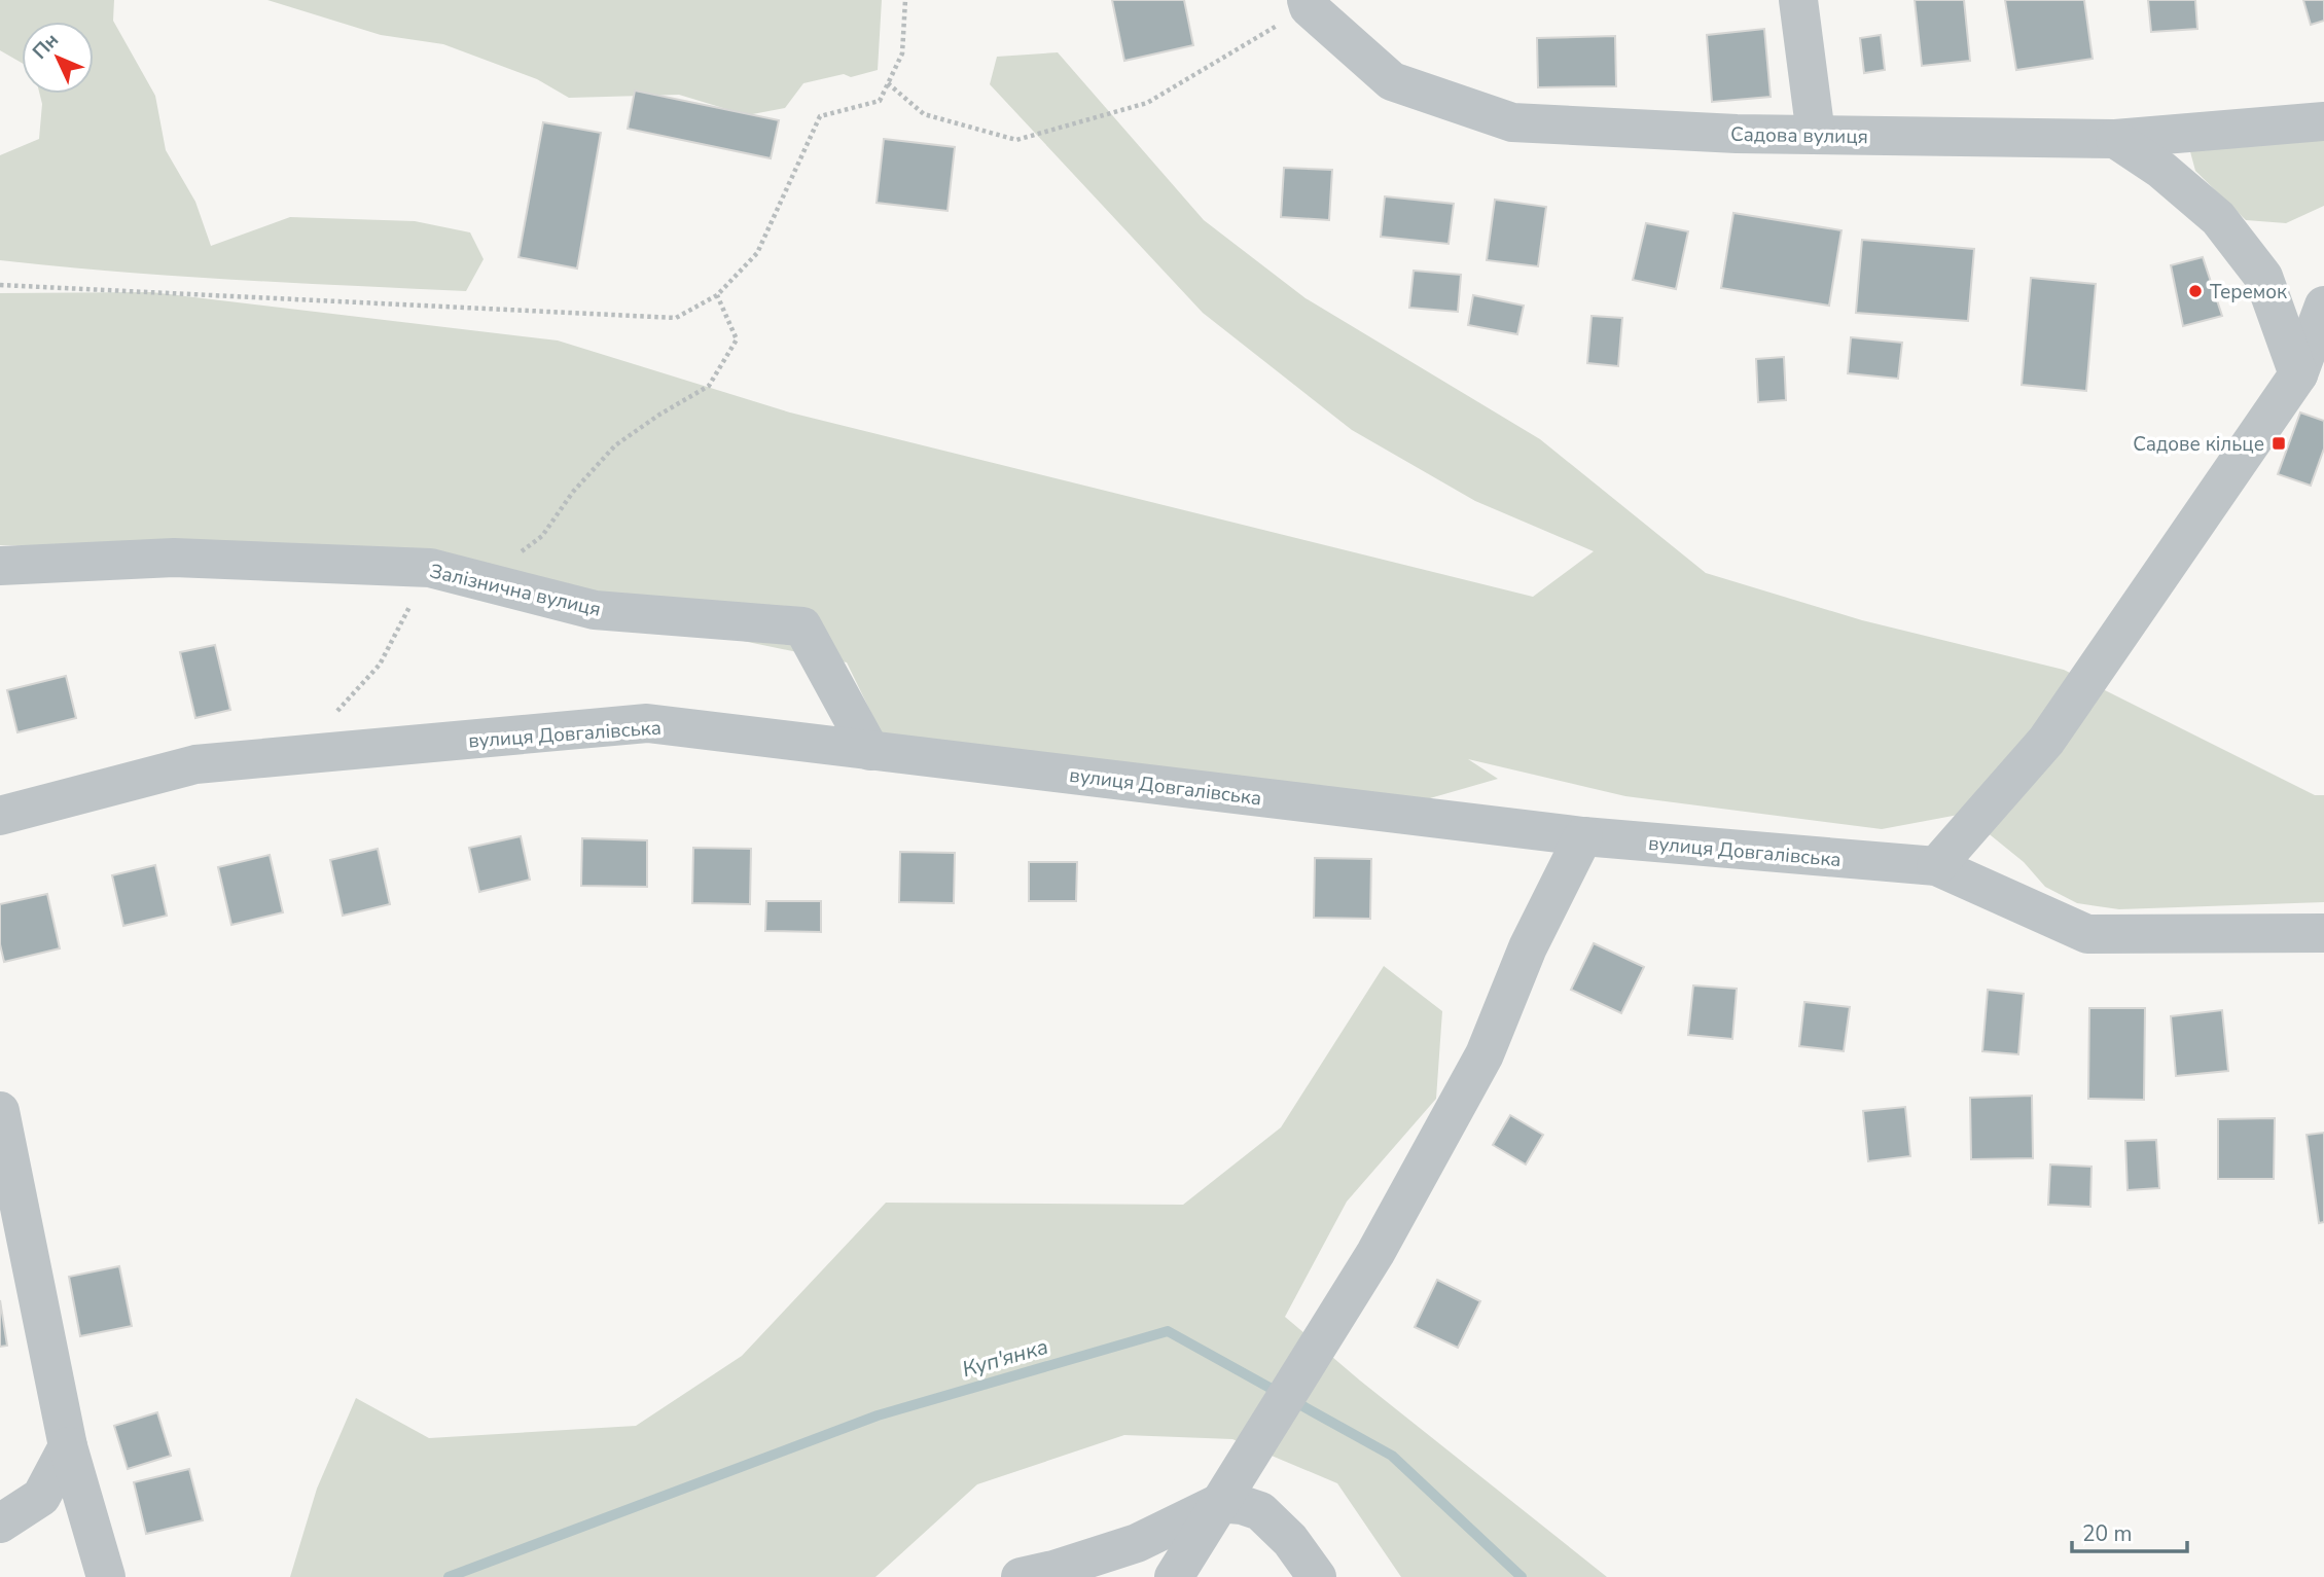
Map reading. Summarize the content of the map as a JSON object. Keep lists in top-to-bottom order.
{
  "streets": {
    "street": ["Садова вулиця", "Залізнична вулиця", "вулиця Довгалівська"]
  },
  "crossings": [
    ["Залізнична вулиця", "вулиця Довгалівська"]
  ],
  "water": ["Куп'янка"],
  "places": {
    "other": ["Теремок"],
    "transit": ["Садове кільце"]
  },
  "scale_bar": "20 m",
  "north": "top left"
}
